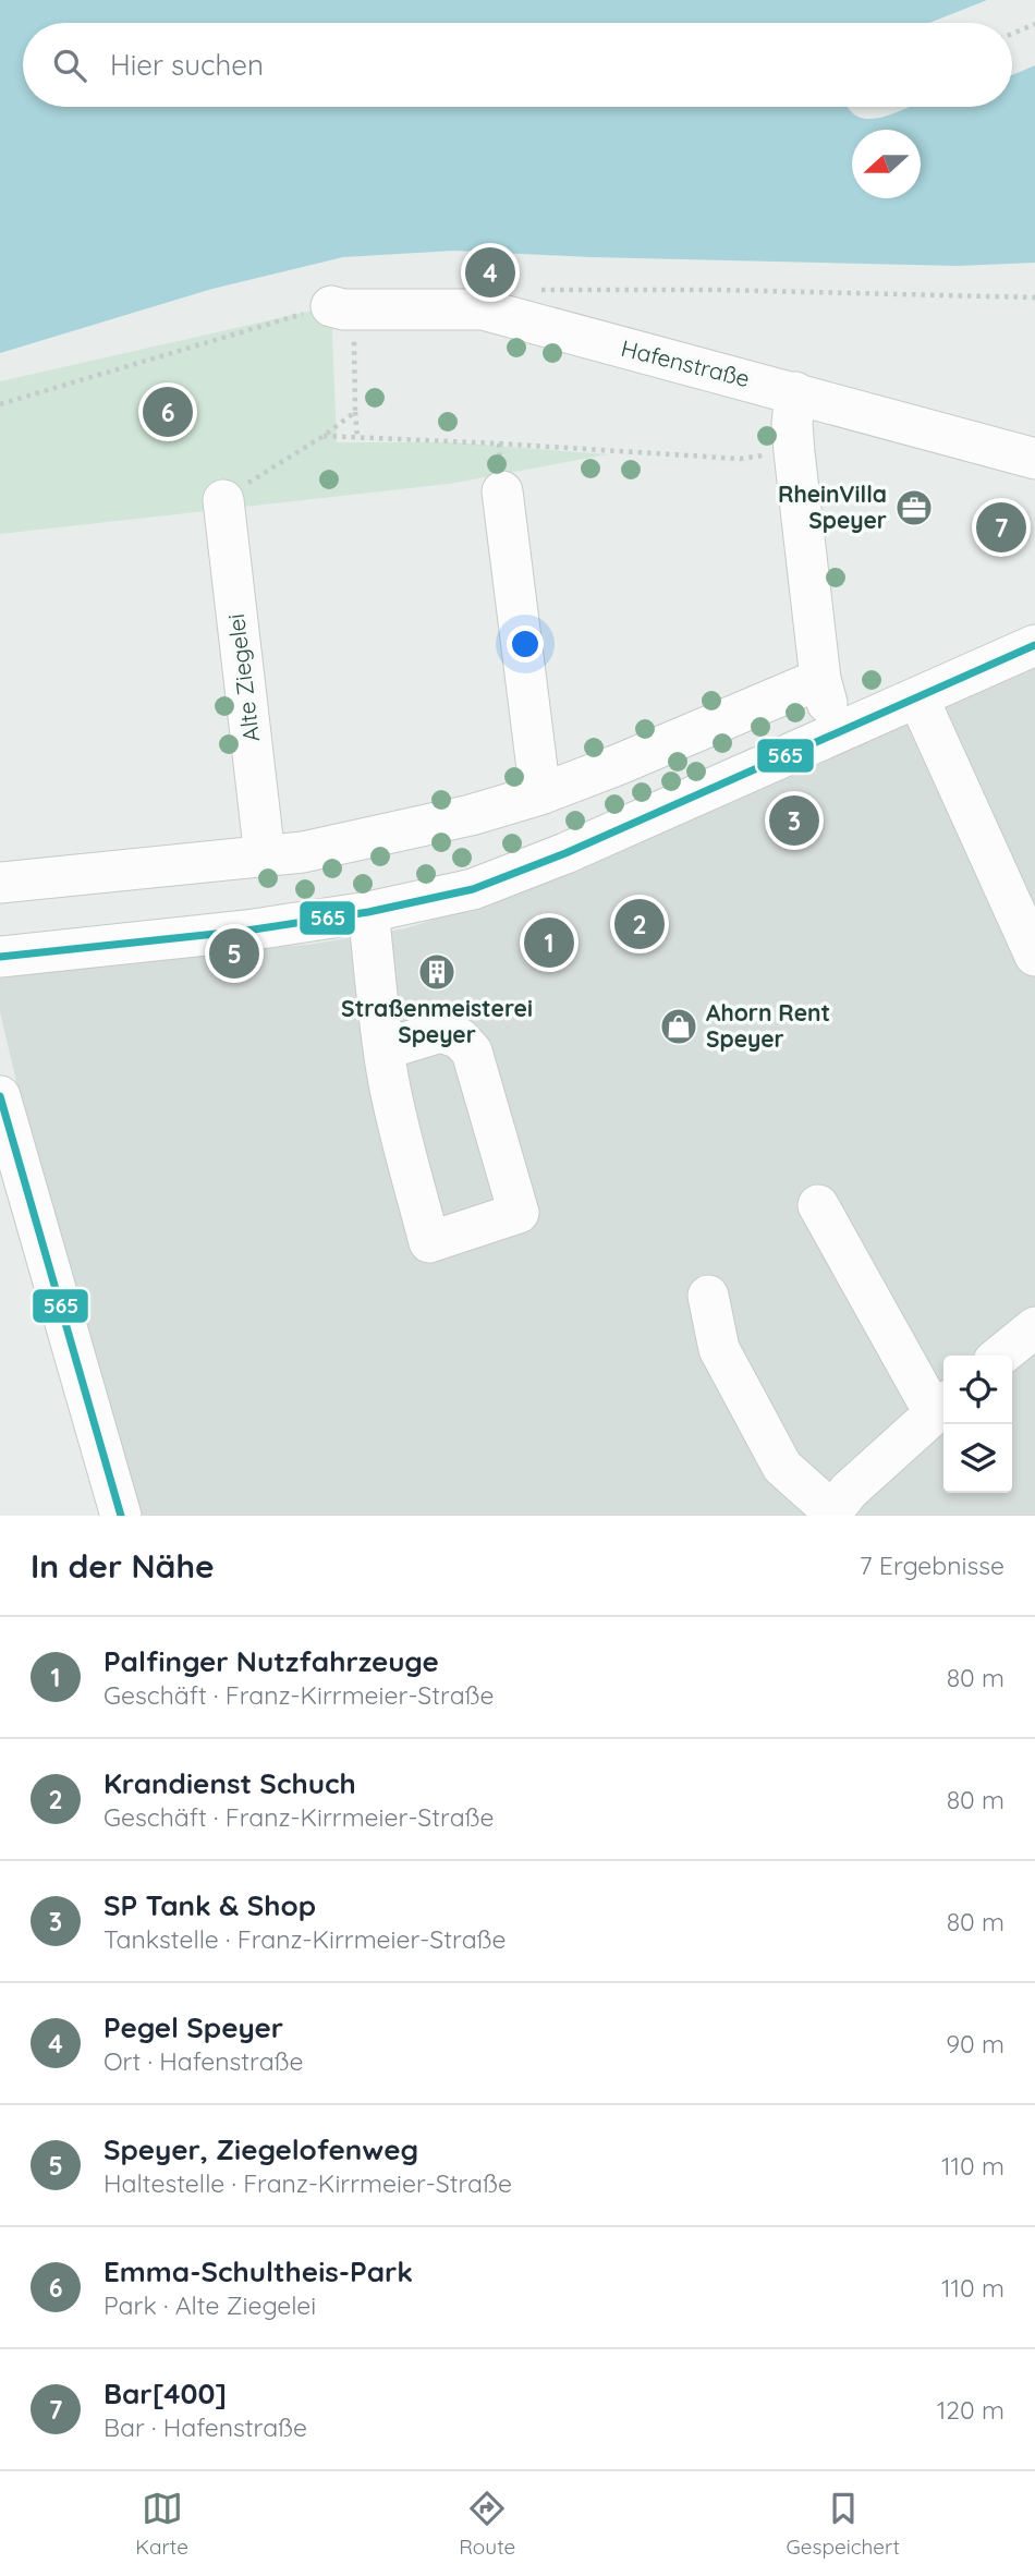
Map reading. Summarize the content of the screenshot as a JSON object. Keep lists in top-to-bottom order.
{
  "streets": {
    "street": ["Hafenstraße", "Alte Ziegelei"]
  },
  "places": {
    "office": ["RheinVilla Speyer"],
    "building": ["Straßenmeisterei Speyer"],
    "shop": ["Ahorn Rent Speyer"]
  },
  "lines": ["transit line 565"],
  "north": "left",
  "page": {
    "search": "Hier suchen",
    "pins": [
      "4",
      "6",
      "7",
      "3",
      "2",
      "1",
      "5"
    ],
    "heading": ["In der Nähe", "7 Ergebnisse"],
    "list": [
      {
        "mark": "1",
        "name": "Palfinger Nutzfahrzeuge",
        "note": "Geschäft · Franz-Kirrmeier-Straße",
        "value": "80 m"
      },
      {
        "mark": "2",
        "name": "Krandienst Schuch",
        "note": "Geschäft · Franz-Kirrmeier-Straße",
        "value": "80 m"
      },
      {
        "mark": "3",
        "name": "SP Tank & Shop",
        "note": "Tankstelle · Franz-Kirrmeier-Straße",
        "value": "80 m"
      },
      {
        "mark": "4",
        "name": "Pegel Speyer",
        "note": "Ort · Hafenstraße",
        "value": "90 m"
      },
      {
        "mark": "5",
        "name": "Speyer, Ziegelofenweg",
        "note": "Haltestelle · Franz-Kirrmeier-Straße",
        "value": "110 m"
      },
      {
        "mark": "6",
        "name": "Emma-Schultheis-Park",
        "note": "Park · Alte Ziegelei",
        "value": "110 m"
      },
      {
        "mark": "7",
        "name": "Bar[400]",
        "note": "Bar · Hafenstraße",
        "value": "120 m"
      }
    ],
    "nav": ["Karte", "Route", "Gespeichert"]
  }
}
